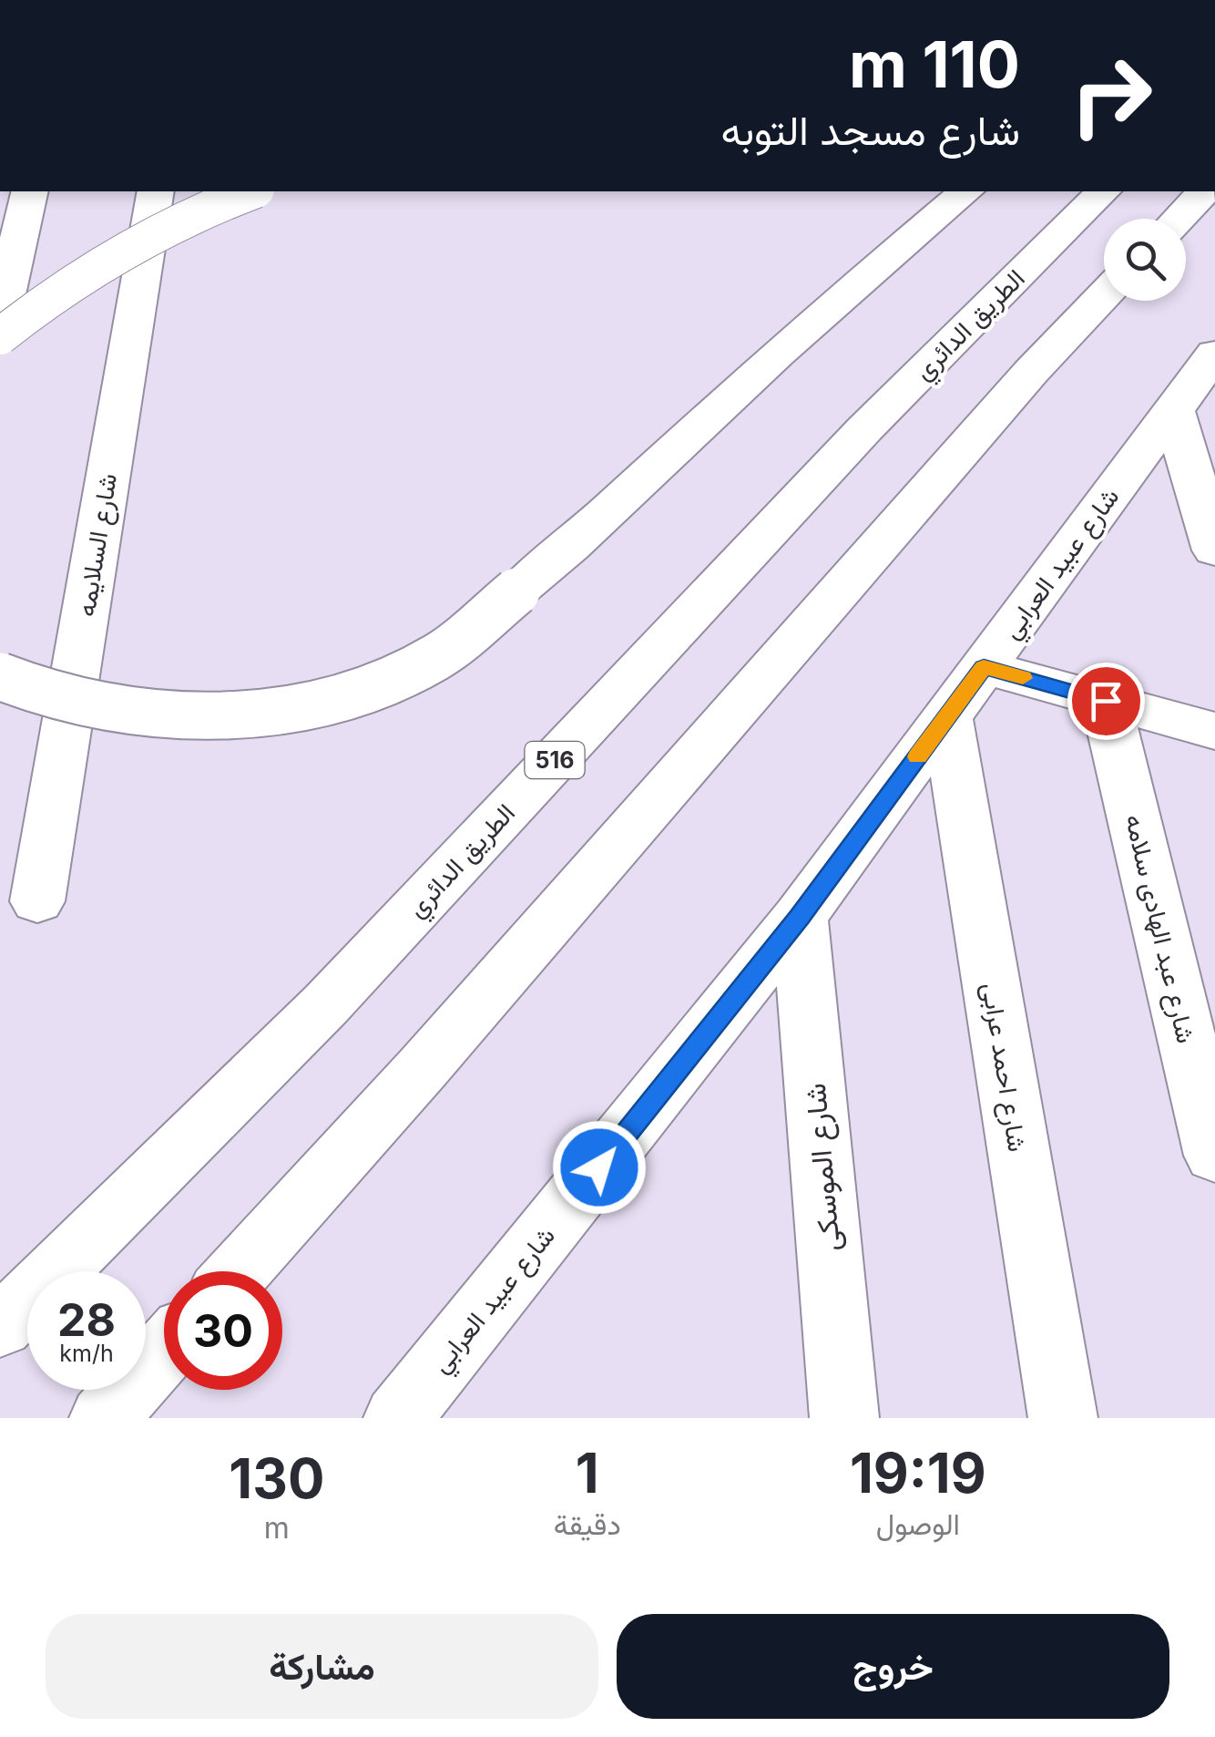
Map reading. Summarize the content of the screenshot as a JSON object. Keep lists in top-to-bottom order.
{
  "streets": {
    "main road": [
      "الطريق الدائري",
      "شارع السلايمه",
      "شارع عبيد العرابي",
      "516",
      "شارع عبد الهادى سلامه",
      "شارع احمد عرابى",
      "شارع الموسكى"
    ]
  },
  "crossings": [
    ["شارع عبيد العرابي", "شارع احمد عرابى"],
    ["شارع عبيد العرابي", "شارع الموسكى"]
  ],
  "page": {
    "turn": ["110 m", "شارع مسجد التوبه"],
    "speed": "28 km/h",
    "limit": "30",
    "eta": [
      "19:19",
      "الوصول",
      "1",
      "دقيقة",
      "130",
      "m"
    ],
    "buttons": ["خروج", "مشاركة"]
  }
}
